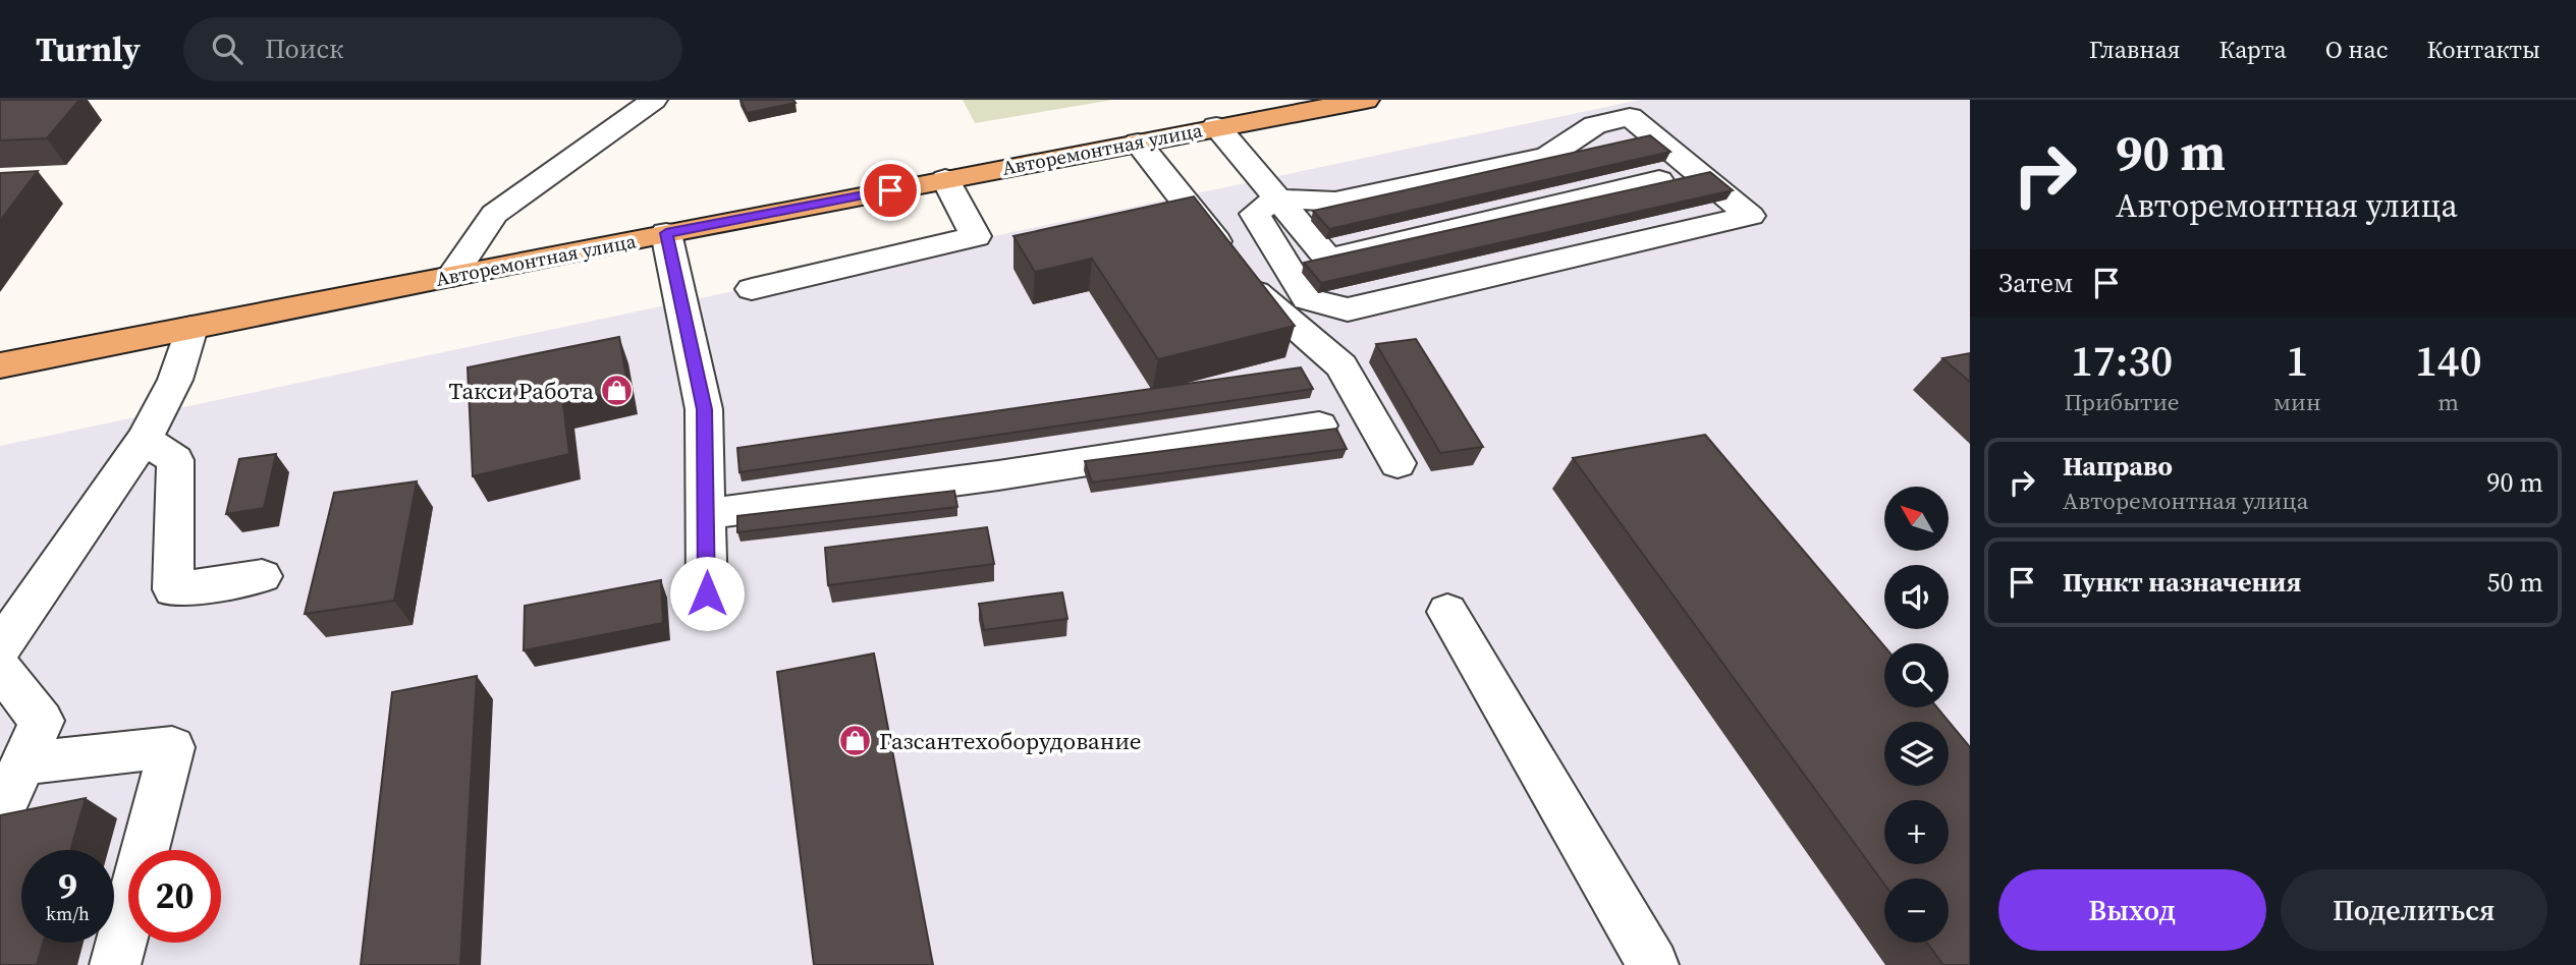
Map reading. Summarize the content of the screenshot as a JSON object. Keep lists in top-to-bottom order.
{
  "streets": {
    "main road": ["Авторемонтная улица"]
  },
  "places": {
    "shop": ["Такси Работа", "Газсантехоборудование"]
  },
  "north": "top left",
  "page": {
    "header": "Turnly",
    "search": "Поиск",
    "nav": [
      "Главная",
      "Карта",
      "О нас",
      "Контакты"
    ],
    "turn": ["90 m", "Авторемонтная улица"],
    "then": "Затем",
    "eta": [
      "17:30",
      "Прибытие",
      "1",
      "мин",
      "140",
      "m"
    ],
    "list": [
      {
        "name": "Направо",
        "note": "Авторемонтная улица",
        "value": "90 m"
      },
      {
        "name": "Пункт назначения",
        "value": "50 m"
      }
    ],
    "map_buttons": ["+", "−"],
    "speed": "9 km/h",
    "limit": "20",
    "buttons": ["Выход", "Поделиться"]
  }
}
